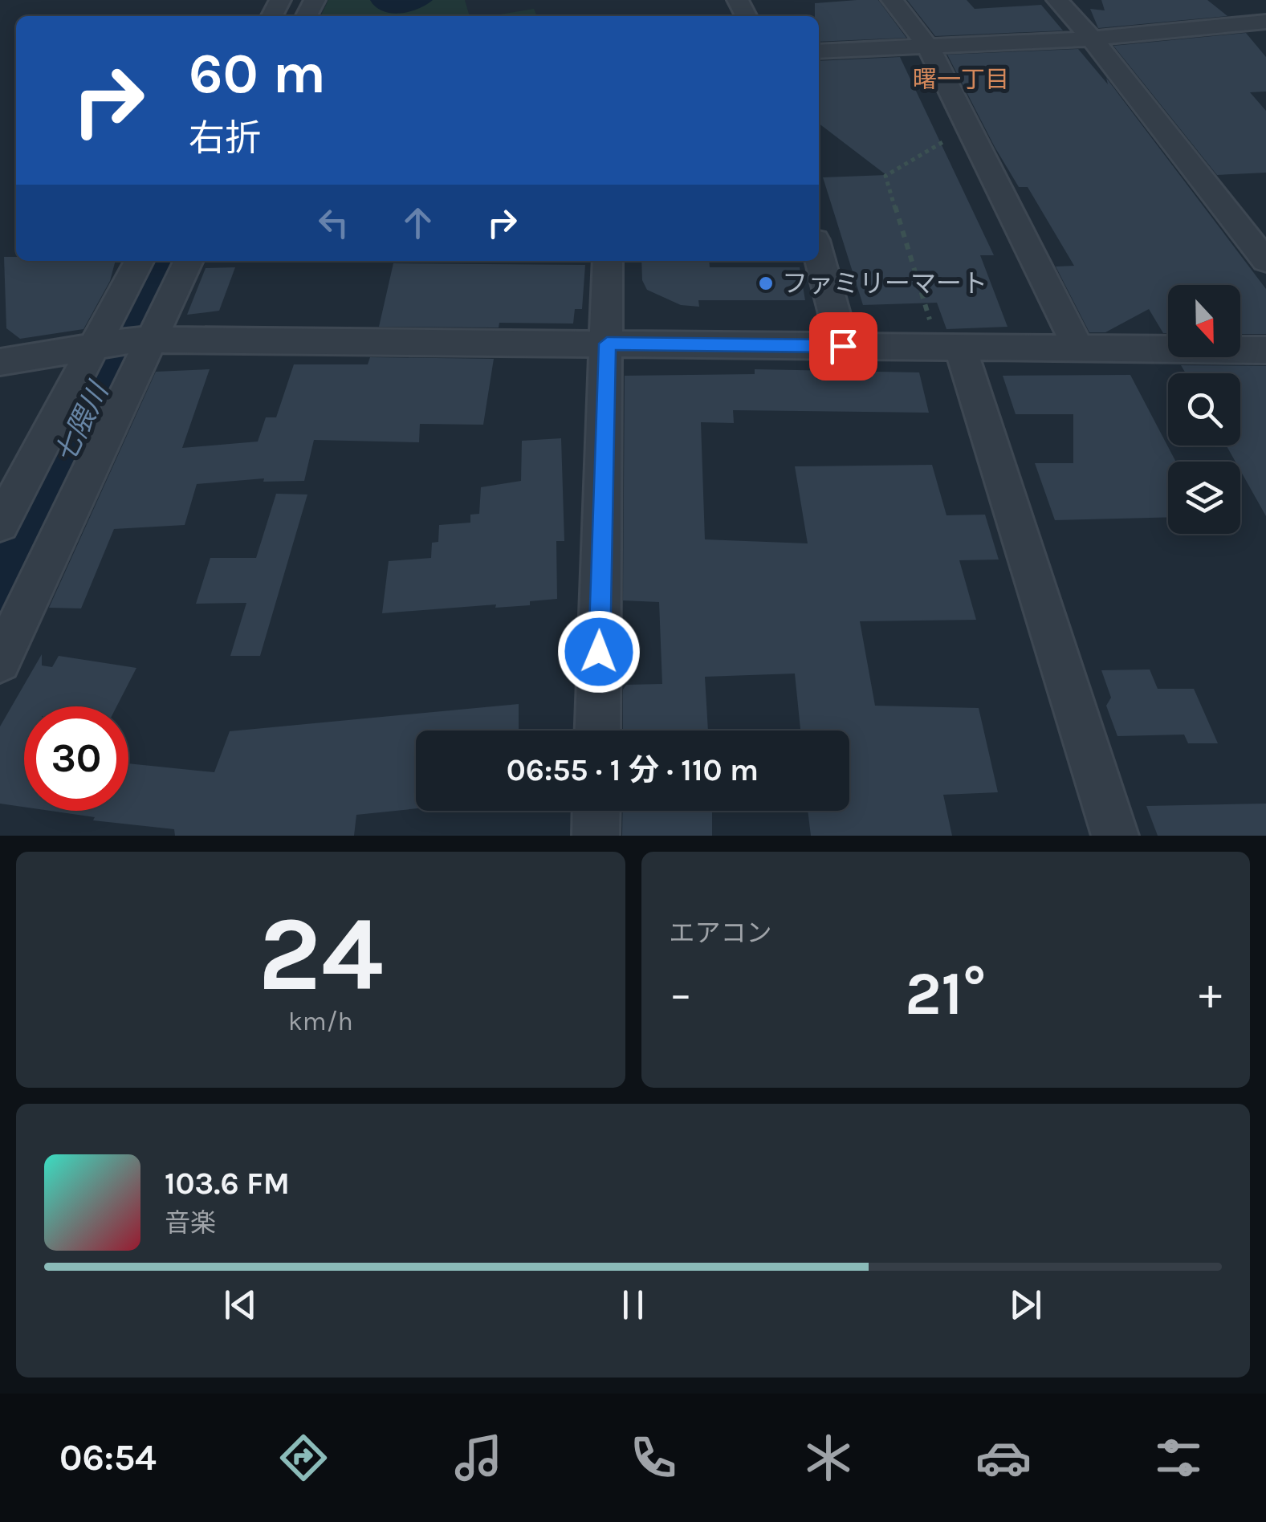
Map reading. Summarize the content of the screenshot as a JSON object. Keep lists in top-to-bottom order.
{
  "districts": ["曙一丁目"],
  "water": ["七隈川"],
  "places": ["ファミリーマート"],
  "north": "bottom",
  "page": {
    "turn": ["60 m", "右折"],
    "limit": "30",
    "trip": "06:55 · 1 分 · 110 m",
    "tile": [
      ["24", "km/h"],
      "エアコン"
    ],
    "heat": ["−", "21°", "+"],
    "song": ["103.6 FM", "音楽"],
    "tabs": "06:54"
  }
}
